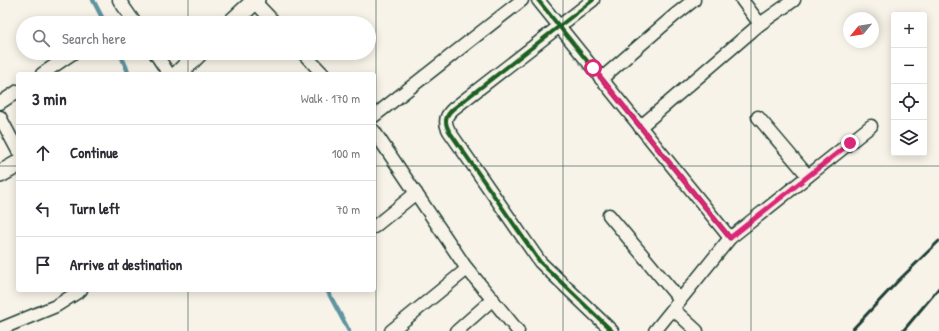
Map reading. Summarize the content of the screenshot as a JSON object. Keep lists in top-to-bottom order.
{
  "north": "bottom left",
  "page": {
    "map_buttons": ["+", "−"],
    "search": "Search here",
    "heading": ["3 min", "Walk · 170 m"],
    "list": [
      ["Continue", "100 m"],
      ["Turn left", "70 m"],
      "Arrive at destination"
    ]
  }
}
